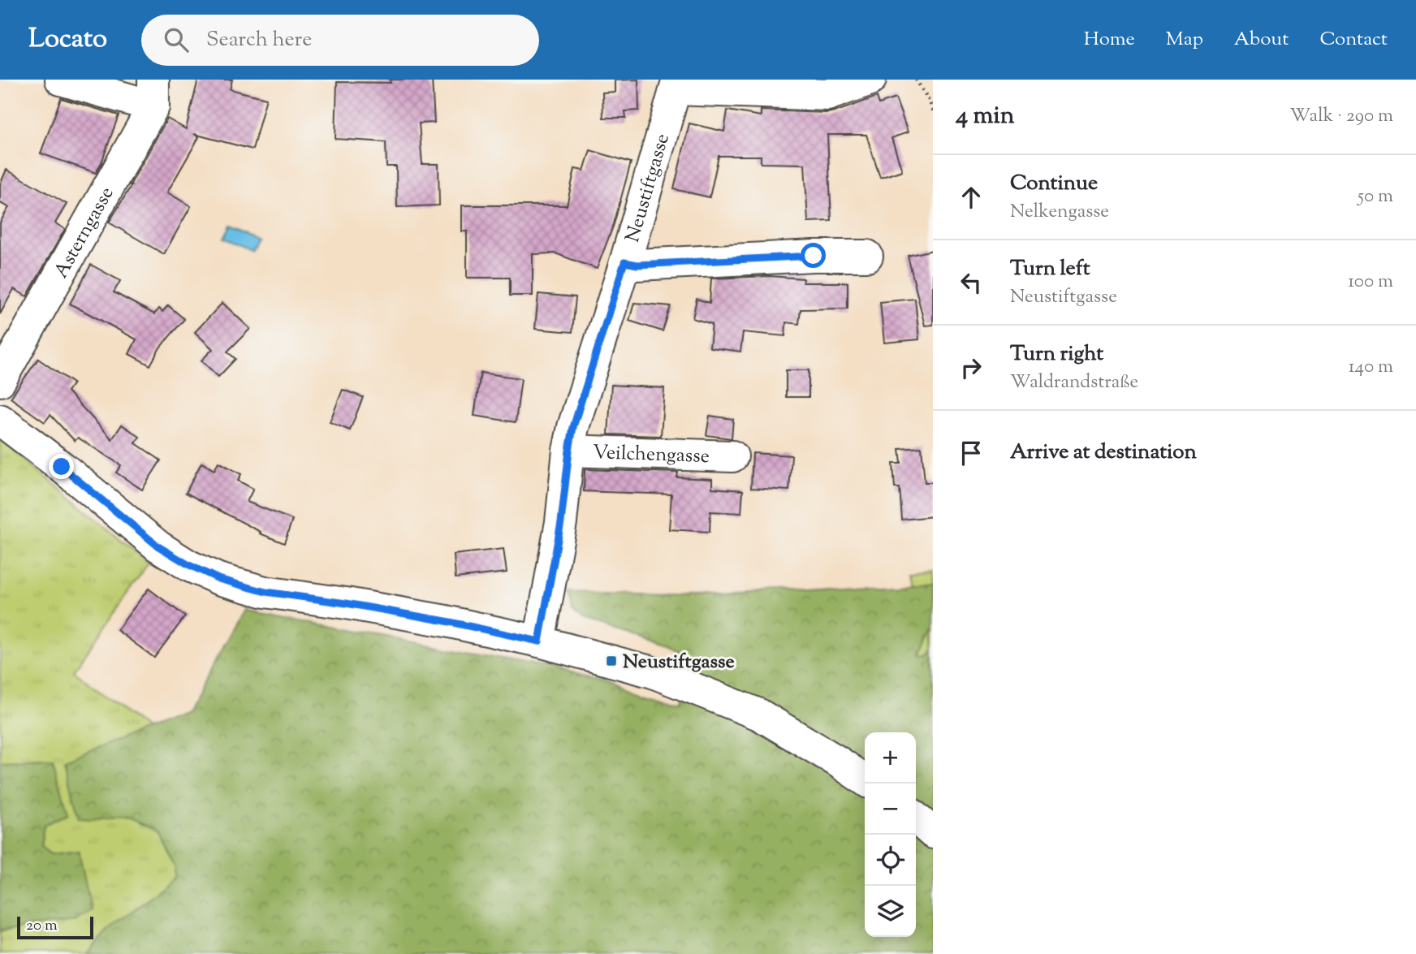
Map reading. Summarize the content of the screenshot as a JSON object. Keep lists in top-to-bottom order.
{
  "streets": {
    "street": ["Neustiftgasse", "Asterngasse", "Veilchengasse"]
  },
  "crossings": [
    ["Neustiftgasse", "Veilchengasse"]
  ],
  "places": {
    "transit": ["Neustiftgasse"]
  },
  "scale_bar": "20 m",
  "page": {
    "header": "Locato",
    "search": "Search here",
    "nav": [
      "Home",
      "Map",
      "About",
      "Contact"
    ],
    "heading": ["4 min", "Walk · 290 m"],
    "list": [
      ["Continue", "Nelkengasse", "50 m"],
      ["Turn left", "Neustiftgasse", "100 m"],
      ["Turn right", "Waldrandstraße", "140 m"],
      "Arrive at destination"
    ],
    "map_buttons": ["+", "−"],
    "scale": "20 m"
  }
}
